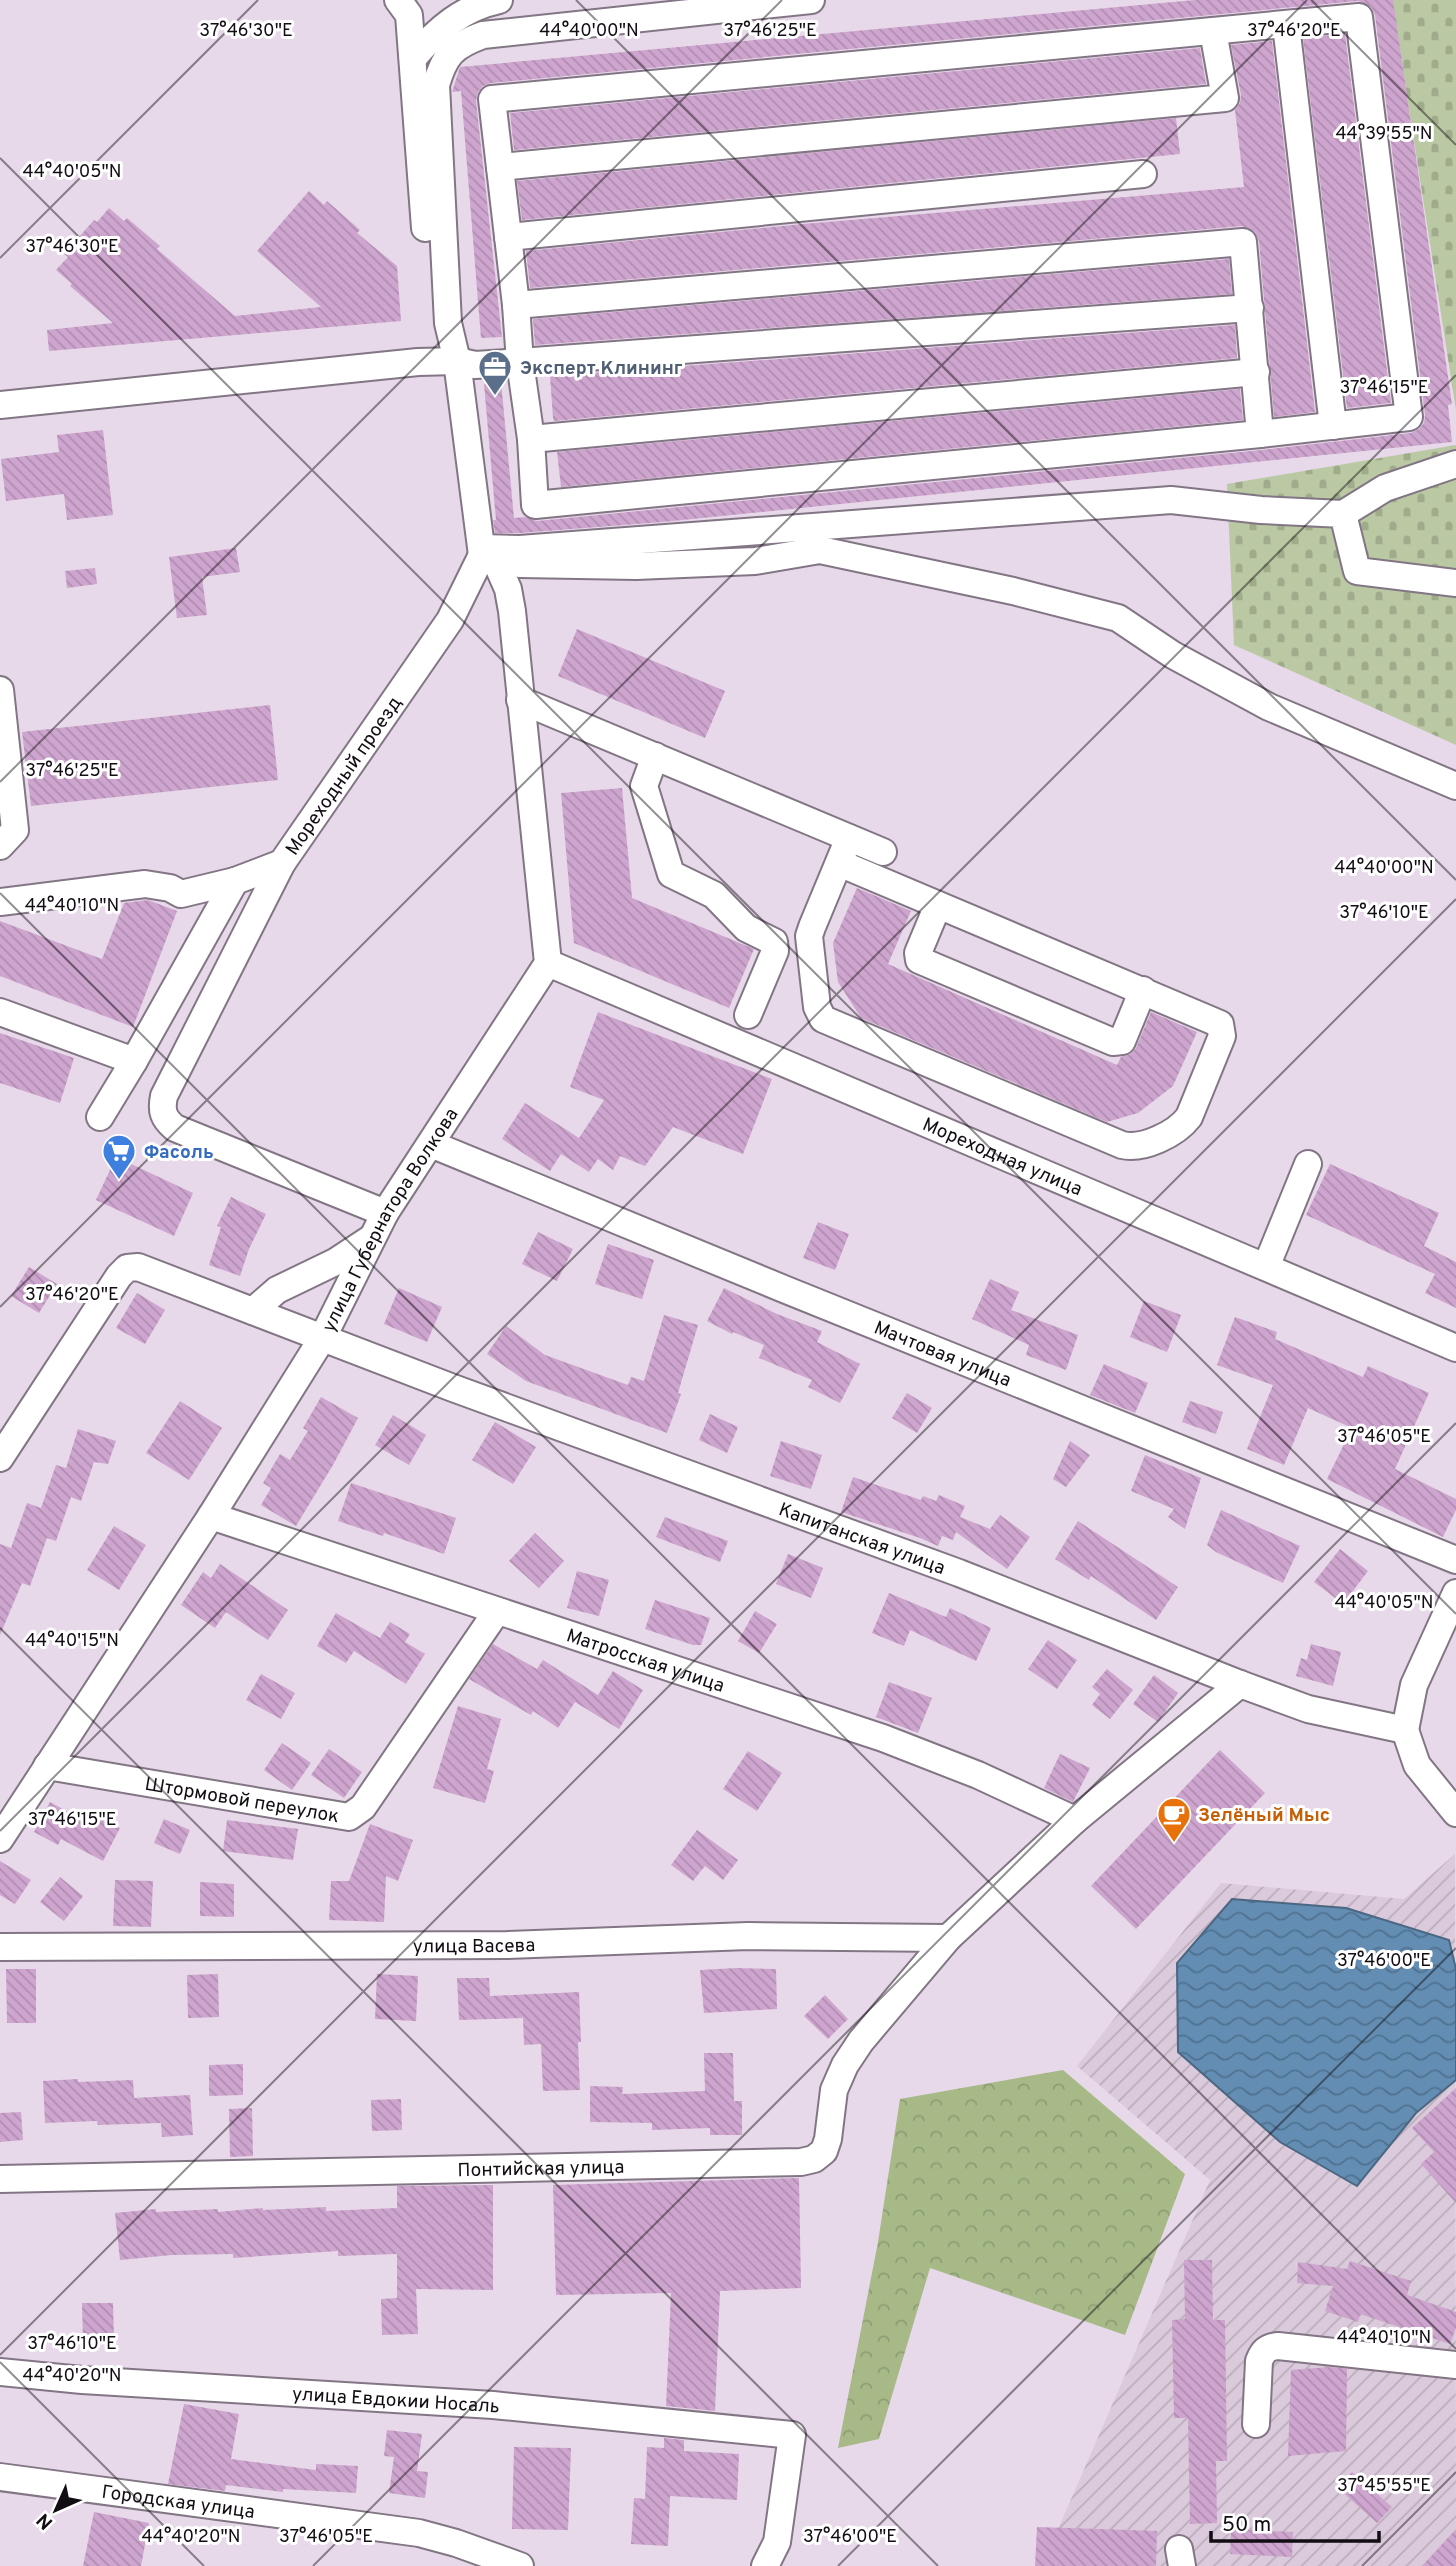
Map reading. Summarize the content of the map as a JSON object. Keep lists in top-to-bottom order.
{
  "streets": {
    "street": [
      "Мореходный проезд",
      "Мореходная улица",
      "улица Губернатора Волкова",
      "Мачтовая улица",
      "Капитанская улица",
      "Матросская улица",
      "Штормовой переулок",
      "улица Васева",
      "Понтийская улица",
      "улица Евдокии Носаль",
      "Городская улица"
    ]
  },
  "crossings": [
    ["Мореходная улица", "улица Губернатора Волкова"],
    ["улица Губернатора Волкова", "Мачтовая улица"],
    ["улица Губернатора Волкова", "Капитанская улица"],
    ["улица Губернатора Волкова", "Матросская улица"],
    ["улица Губернатора Волкова", "Штормовой переулок"],
    ["Капитанская улица", "Понтийская улица"],
    ["Матросская улица", "Штормовой переулок"],
    ["Матросская улица", "Понтийская улица"],
    ["улица Васева", "Понтийская улица"]
  ],
  "places": {
    "office": ["Эксперт Клининг"],
    "supermarket": ["Фасоль"],
    "cafe": ["Зелёный Мыс"]
  },
  "scale_bar": "50 m",
  "north": "bottom left",
  "coordinates": [
    "37°46'30\"E",
    "44°40'00\"N",
    "37°46'25\"E",
    "37°46'20\"E",
    "44°39'55\"N",
    "44°40'05\"N",
    "37°46'15\"E",
    "44°40'10\"N",
    "37°46'10\"E",
    "37°46'05\"E",
    "44°40'15\"N",
    "37°46'00\"E",
    "44°40'20\"N",
    "37°45'55\"E"
  ]
}
